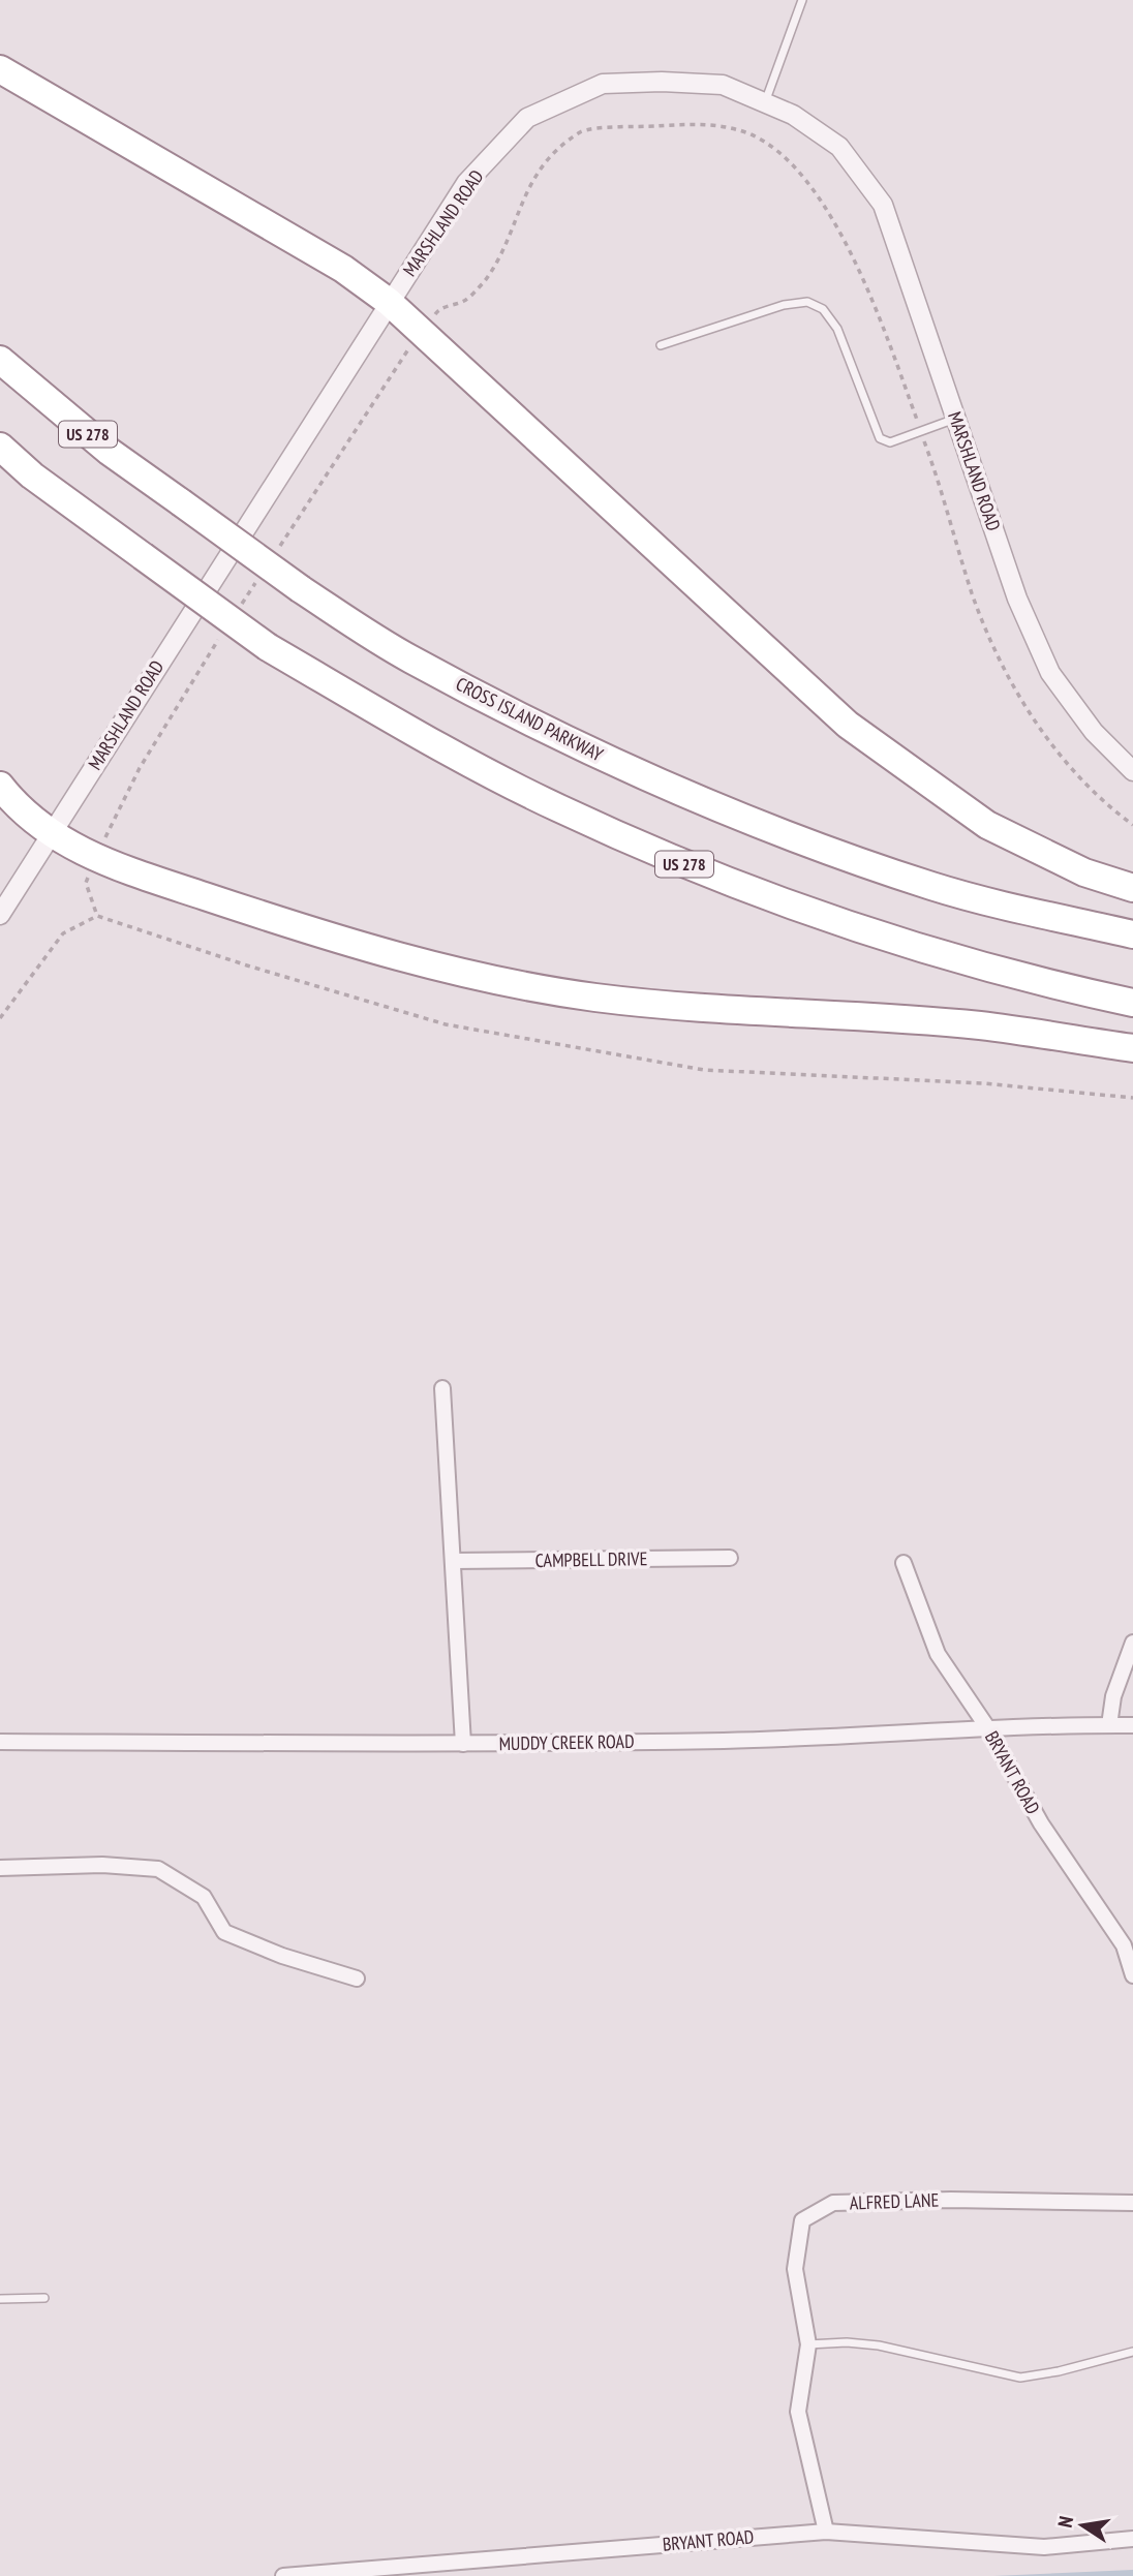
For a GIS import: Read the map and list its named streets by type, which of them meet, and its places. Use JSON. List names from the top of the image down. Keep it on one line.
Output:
{"streets":{"highway":["US 278","CROSS ISLAND PARKWAY"],"street":["MARSHLAND ROAD","CAMPBELL DRIVE","MUDDY CREEK ROAD","BRYANT ROAD","ALFRED LANE"]},"crossings":[["MUDDY CREEK ROAD","BRYANT ROAD"],["BRYANT ROAD","ALFRED LANE"]],"north":"left"}
